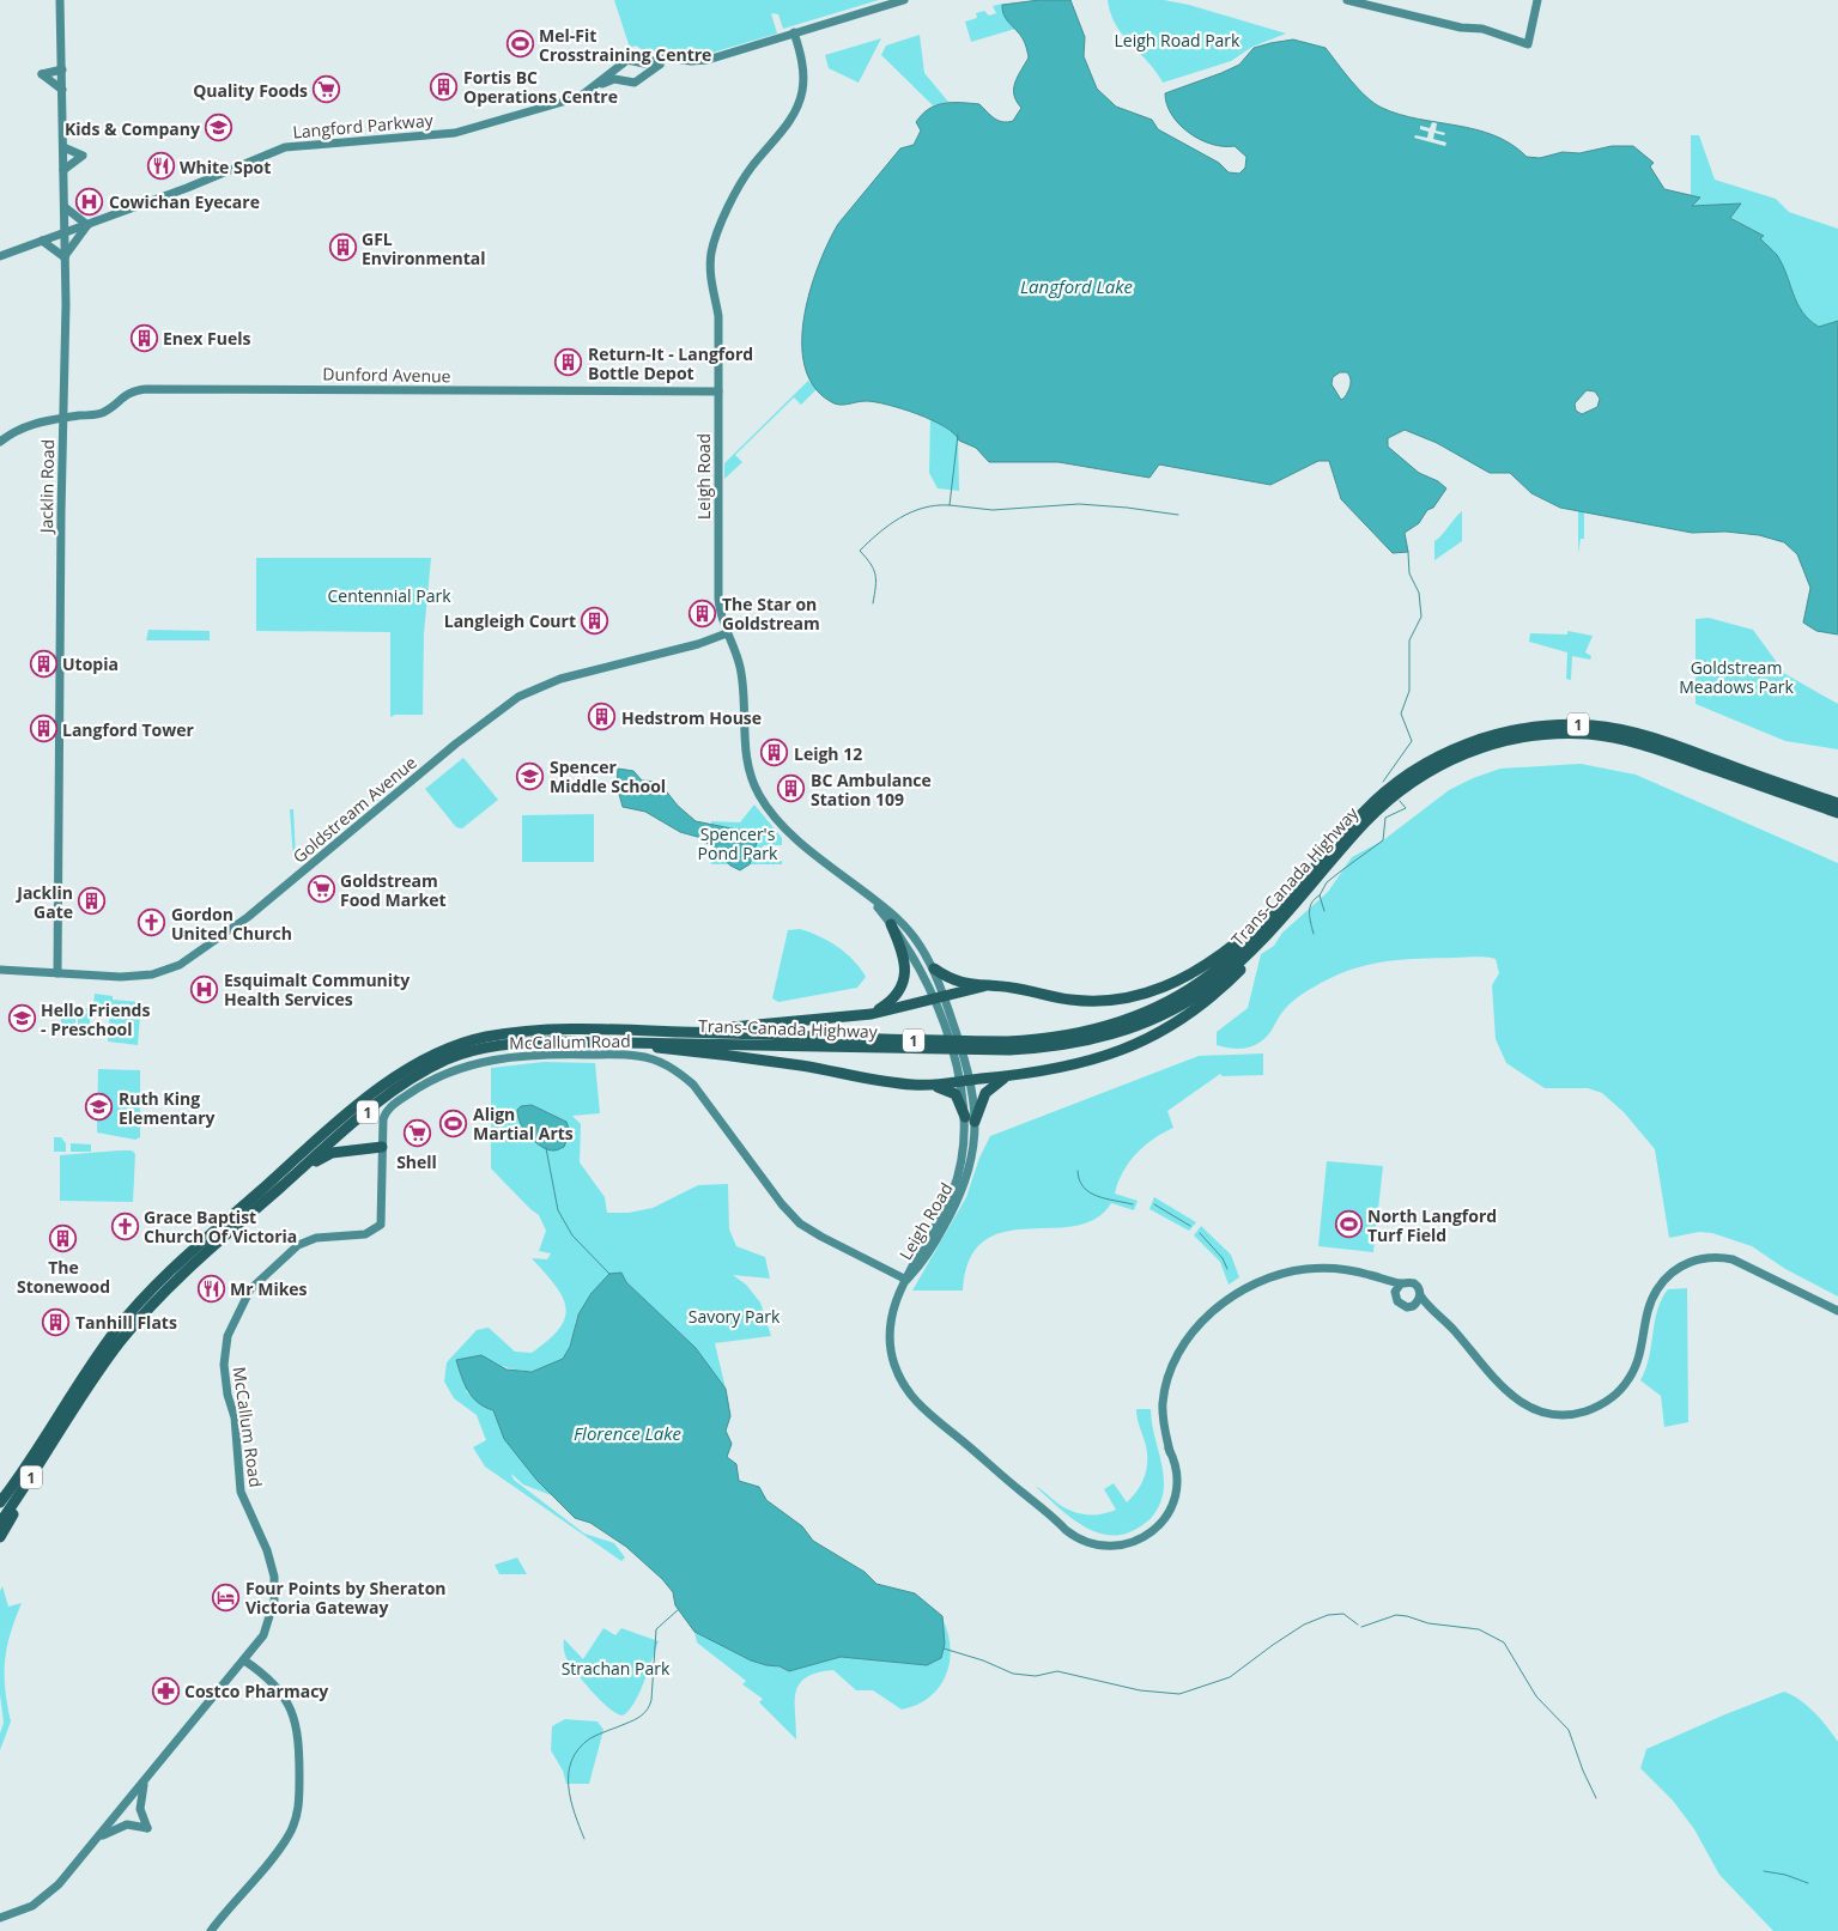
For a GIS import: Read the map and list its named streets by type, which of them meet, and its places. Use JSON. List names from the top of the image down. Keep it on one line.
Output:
{"streets":{"highway":["1","Trans-Canada Highway"],"street":["Langford Parkway","Dunford Avenue","Leigh Road","Jacklin Road","Goldstream Avenue","McCallum Road"]},"crossings":[["Langford Parkway","Jacklin Road"],["Dunford Avenue","Leigh Road"],["Dunford Avenue","Jacklin Road"],["Leigh Road","Goldstream Avenue"],["Leigh Road","McCallum Road"],["Jacklin Road","Goldstream Avenue"]],"water":["Langford Lake","Florence Lake"],"parks":["Leigh Road Park","Centennial Park","Goldstream Meadows Park","Spencer's Pond Park","Savory Park","Strachan Park"],"places":{"sports":["Mel-Fit Crosstraining Centre","Align Martial Arts","North Langford Turf Field"],"building":["Fortis BC Operations Centre","GFL Environmental","Enex Fuels","Return-It - Langford Bottle Depot","The Star on Goldstream","Langleigh Court","Utopia","Hedstrom House","Langford Tower","Leigh 12","BC Ambulance Station 109","Jacklin Gate","The Stonewood","Tanhill Flats"],"supermarket":["Quality Foods","Goldstream Food Market","Shell"],"school or university":["Kids & Company","Spencer Middle School","Hello Friends - Preschool","Ruth King Elementary"],"restaurant":["White Spot","Mr Mikes"],"hospital":["Cowichan Eyecare","Esquimalt Community Health Services"],"church":["Gordon United Church","Grace Baptist Church Of Victoria"],"hotel":["Four Points by Sheraton Victoria Gateway"],"pharmacy":["Costco Pharmacy"]}}
